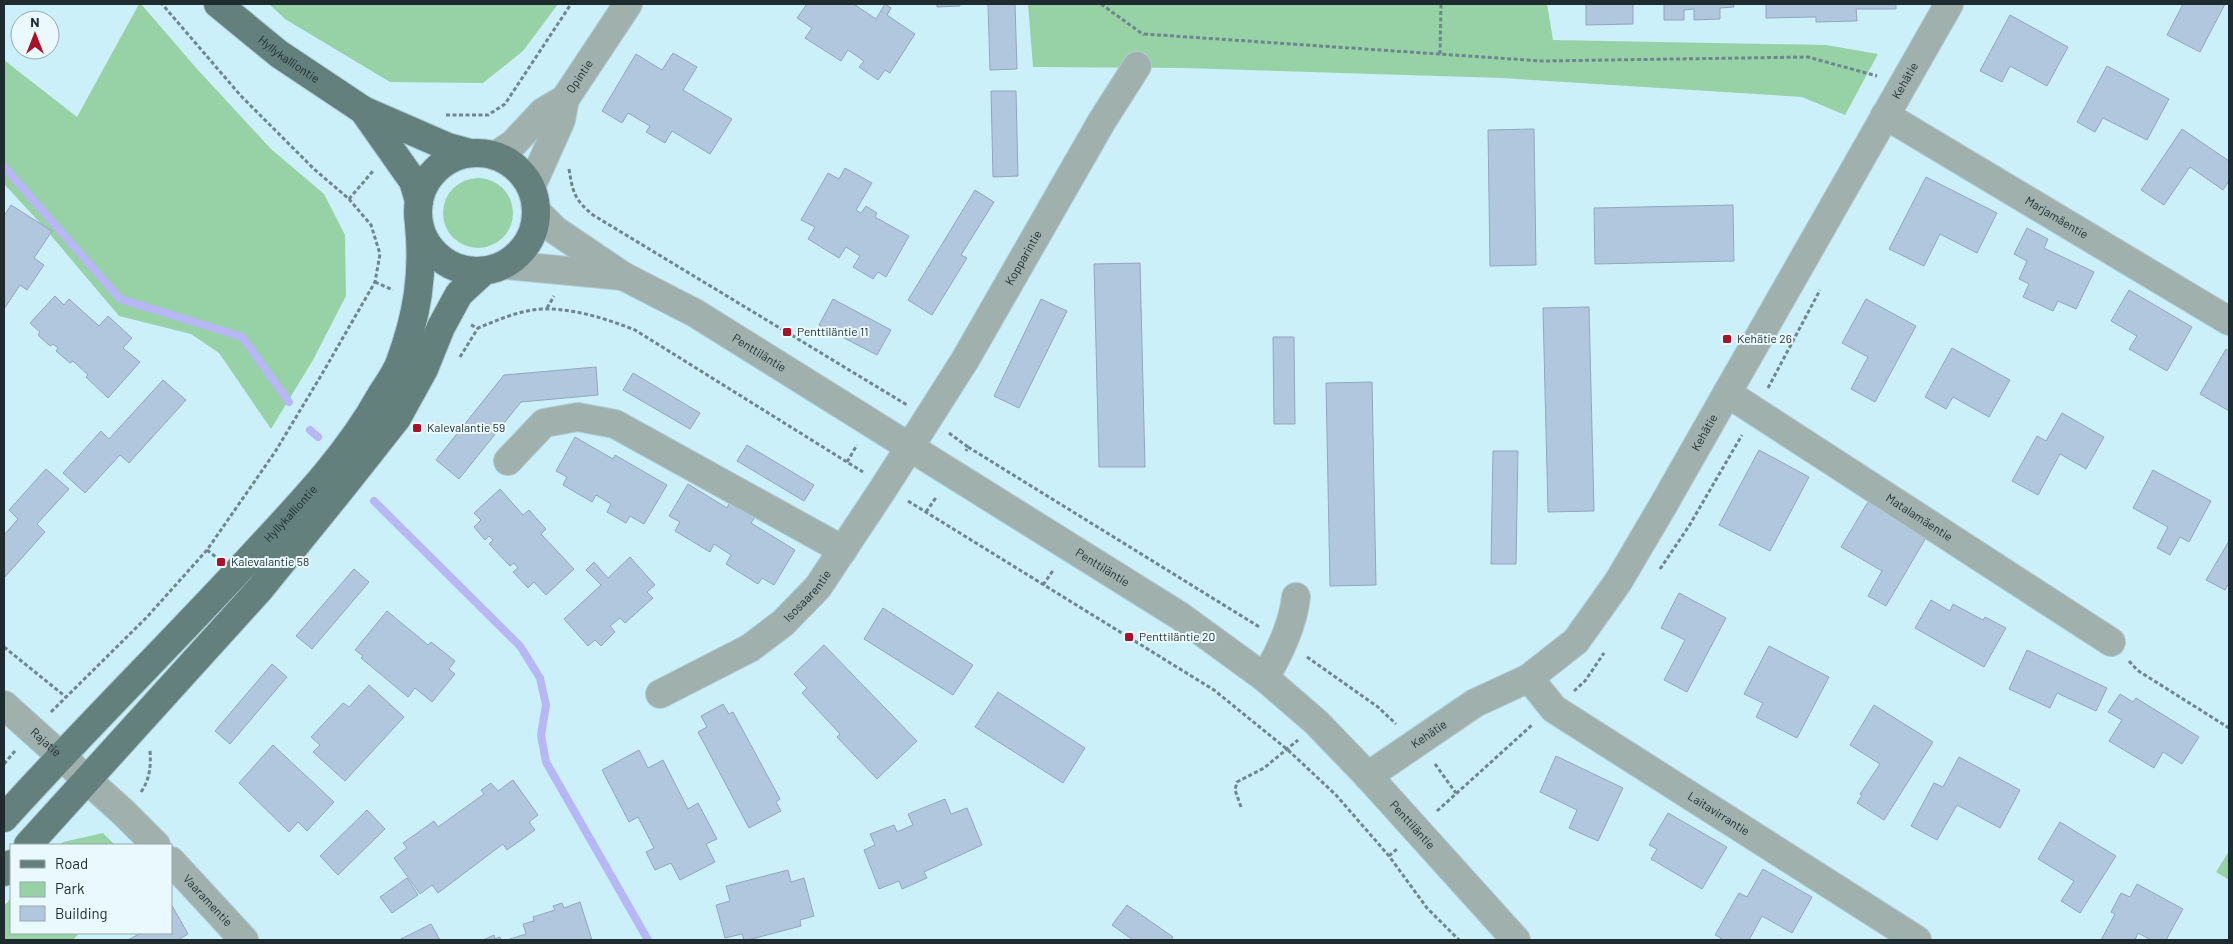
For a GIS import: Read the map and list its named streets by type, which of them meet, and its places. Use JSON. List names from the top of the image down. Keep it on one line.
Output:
{"streets":{"main road":["Hyllykalliontie"],"street":["Opintie","Kehätie","Marjamäentie","Kopparintie","Penttiläntie","Matalamäentie","Isosaarentie","Rajatie","Laitavirrantie","Vaaramentie"]},"crossings":[["Hyllykalliontie","Opintie"],["Hyllykalliontie","Penttiläntie"],["Hyllykalliontie","Rajatie"],["Opintie","Penttiläntie"],["Kehätie","Marjamäentie"],["Kehätie","Penttiläntie"],["Kehätie","Matalamäentie"],["Kehätie","Laitavirrantie"],["Kopparintie","Penttiläntie"],["Kopparintie","Isosaarentie"],["Penttiläntie","Isosaarentie"]],"places":{"transit":["Penttiläntie 11","Kehätie 26","Kalevalantie 59","Kalevalantie 58","Penttiläntie 20"]},"legend":["Road","Park","Building"],"north":"top"}
